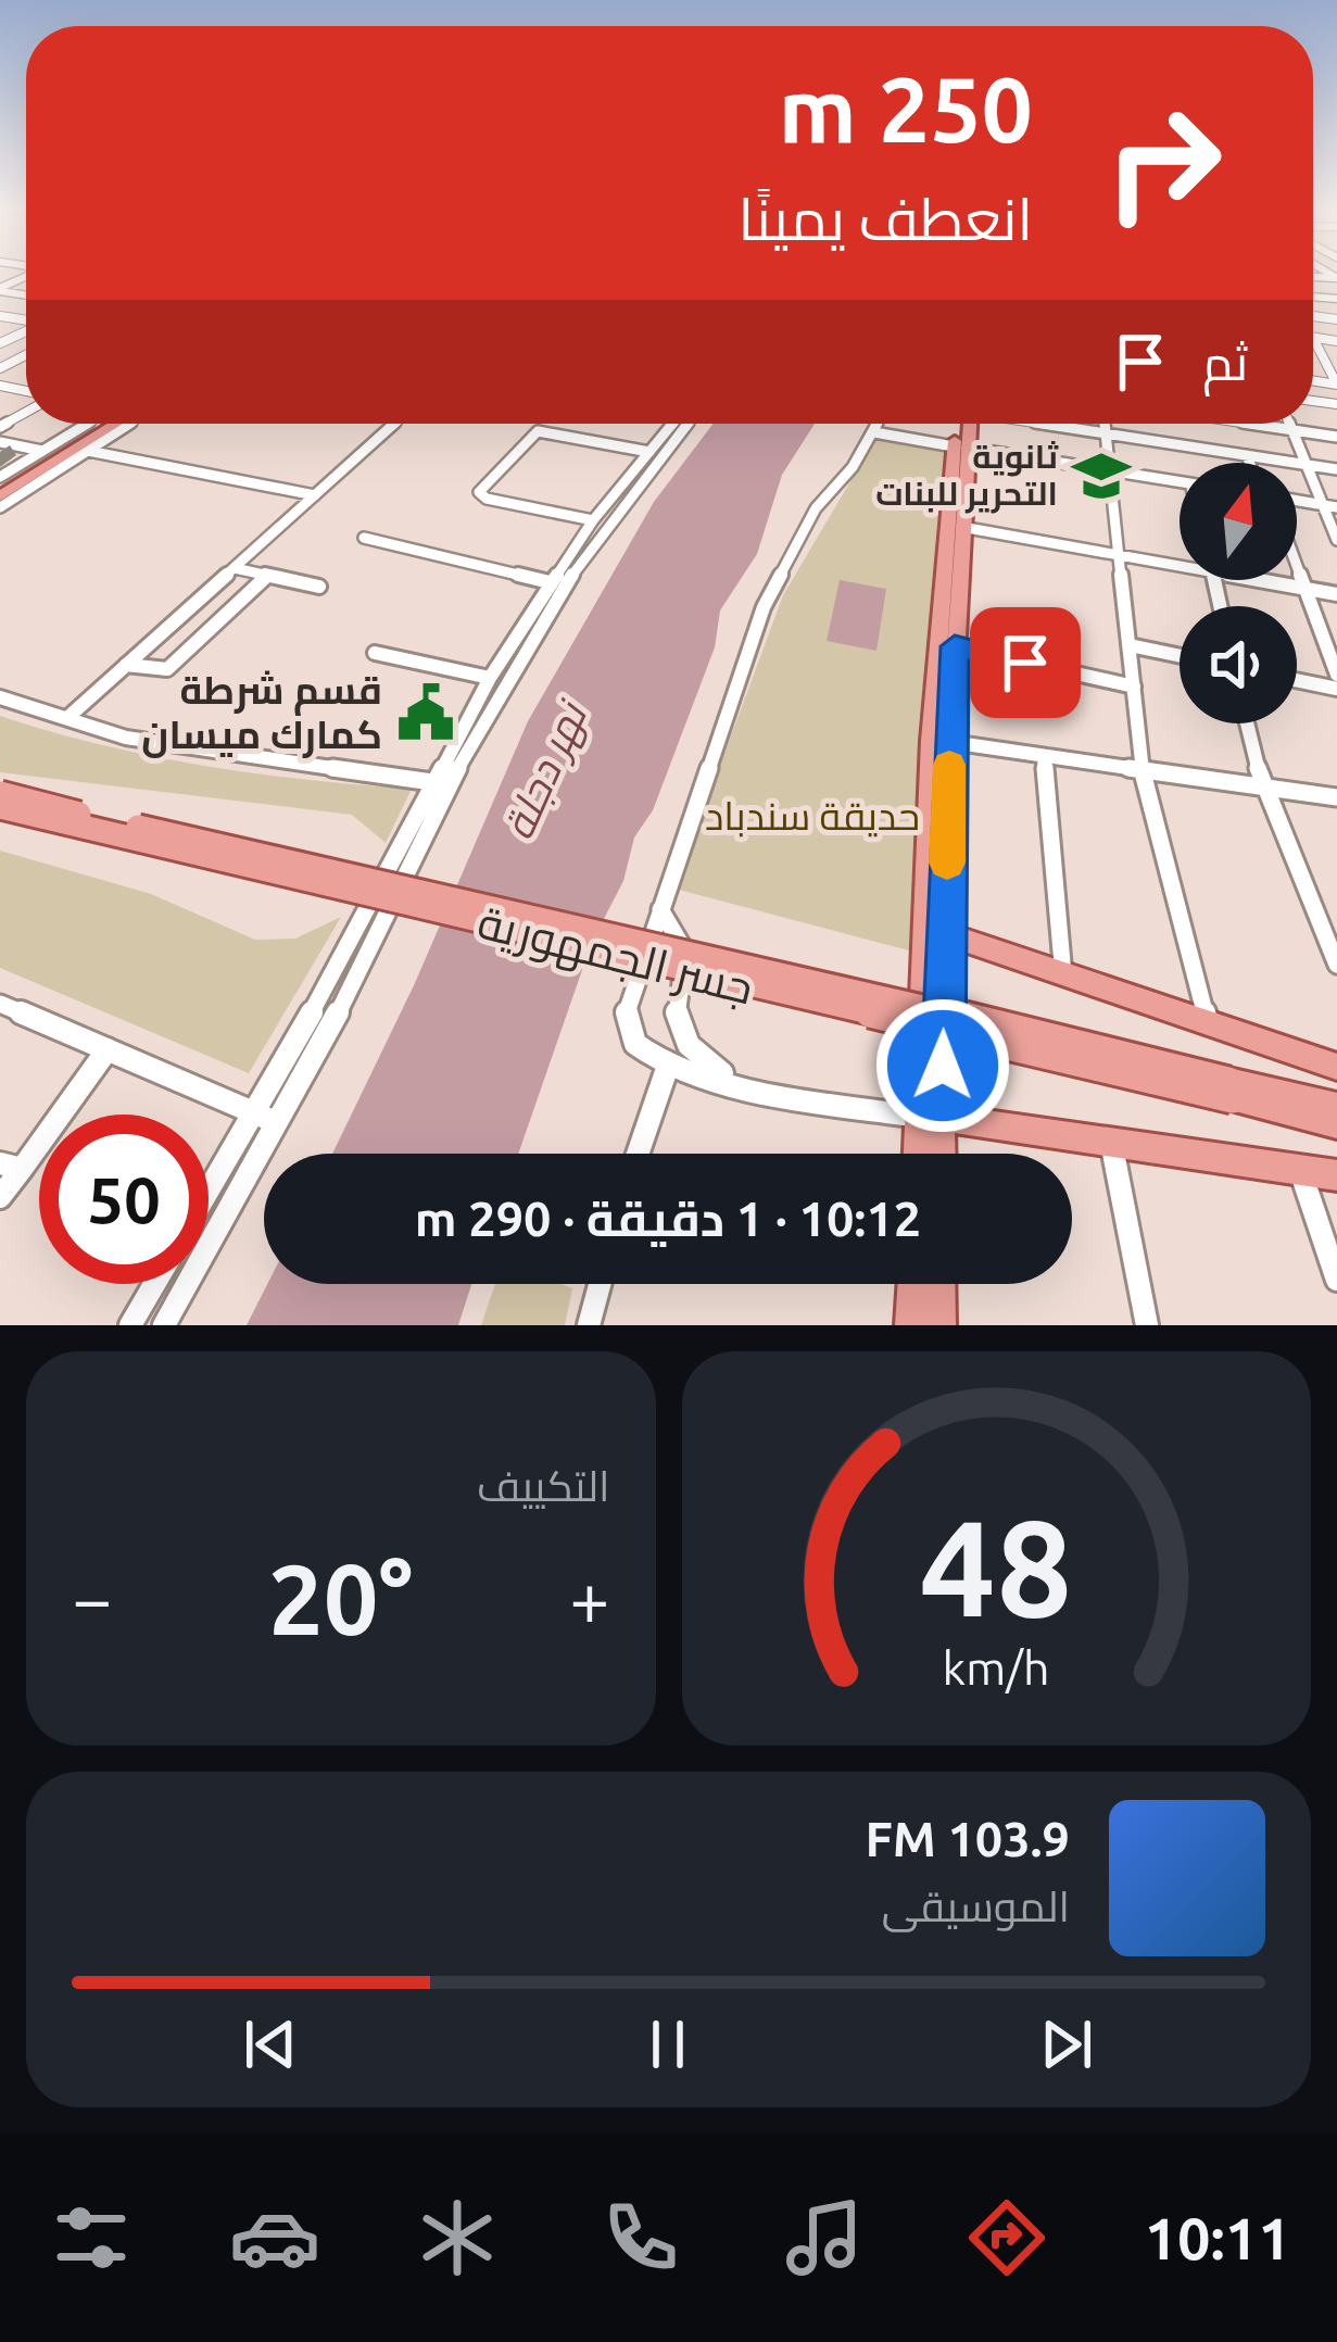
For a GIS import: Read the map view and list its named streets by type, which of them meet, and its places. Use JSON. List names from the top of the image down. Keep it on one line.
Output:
{"streets":{"main road":["جسر الجمهورية"]},"water":["نهر دجلة"],"parks":["حديقة سندباد"],"places":{"school or university":["ثانوية التحرير للبنات"],"public building":["قسم شرطة كمارك ميسان"]},"north":"top","page":{"turn":["250 m","انعطف يمينًا"],"then":"ثم","limit":"50","trip":"10:12 · 1 دقيقة · 290 m","tile":"التكييف","heat":["−","20°","+"],"song":["103.9 FM","الموسيقى"],"tabs":"10:11","gauge":["48","km/h"]}}
